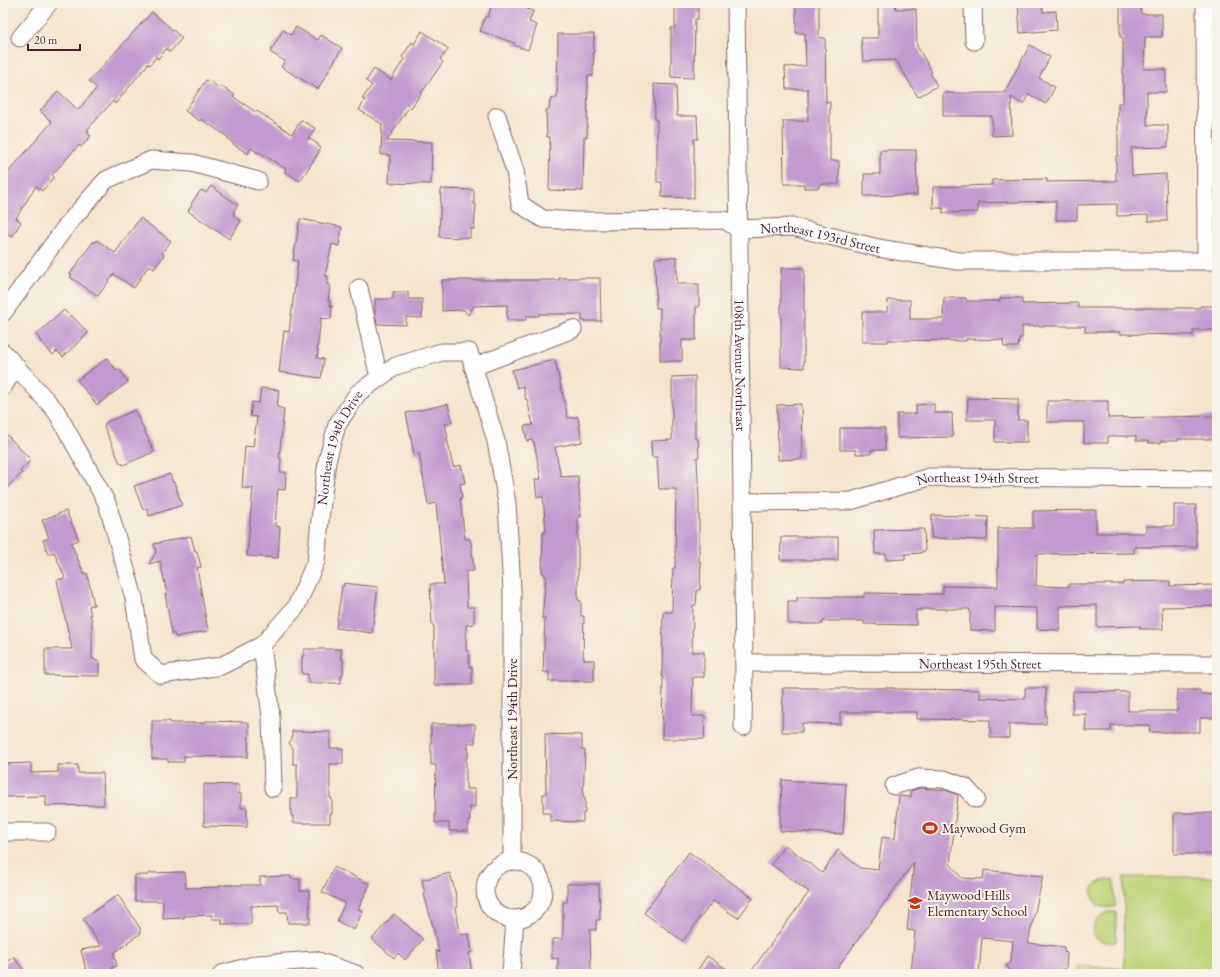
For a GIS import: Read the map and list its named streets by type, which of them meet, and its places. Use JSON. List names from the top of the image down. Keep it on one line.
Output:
{"streets":{"street":["Northeast 193rd Street","108th Avenue Northeast","Northeast 194th Drive","Northeast 194th Street","Northeast 195th Street"]},"crossings":[["Northeast 193rd Street","108th Avenue Northeast"],["108th Avenue Northeast","Northeast 194th Street"],["108th Avenue Northeast","Northeast 195th Street"]],"places":{"sports":["Maywood Gym"],"school or university":["Maywood Hills Elementary School"]},"scale_bar":"20 m"}
